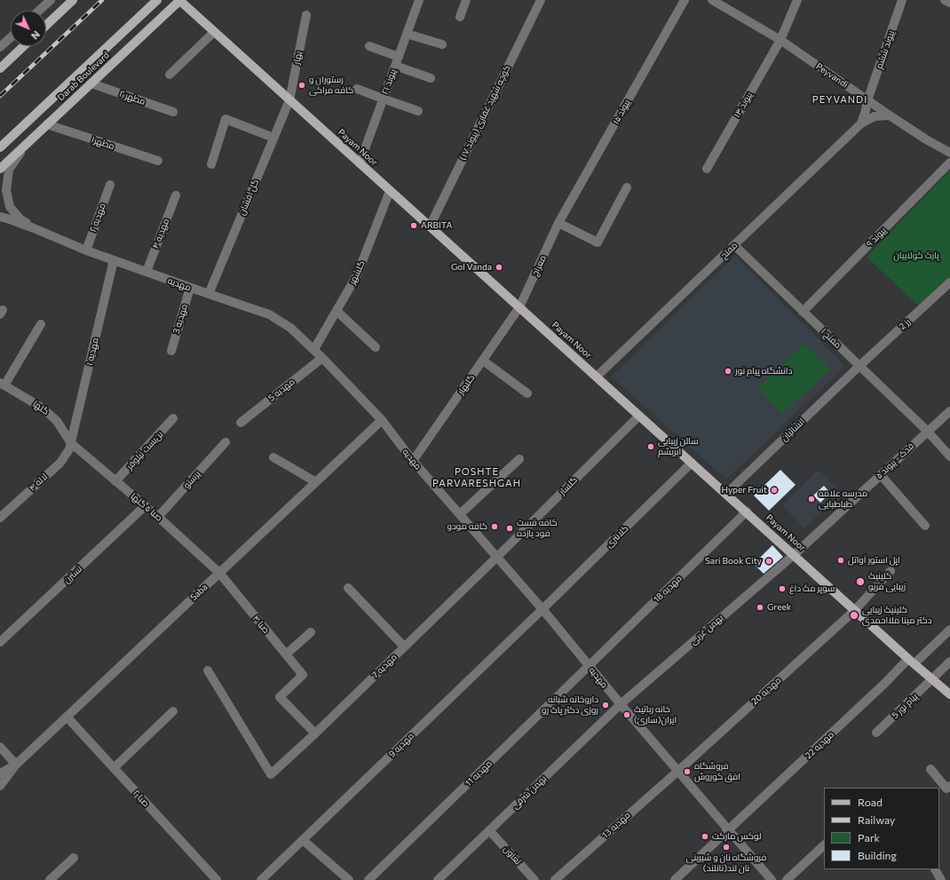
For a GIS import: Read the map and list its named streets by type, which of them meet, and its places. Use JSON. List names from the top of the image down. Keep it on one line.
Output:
{"streets":{"main road":["Darab Boulevard","Payam Noor"],"street":["پیوند ششم","بهار","Peyvandi","پیوند ۲۱","مطهر ۲","پیوند ۱۳","پیوند ۱۵","کوچه شهید غفاری (پیوند ۱۷)","مطهر۱","گل افشان","مهدیه ۲","مهدیه ۴","پیوند ۹","مفتح","معراج","گلشهر","مهدیه","مهدیه 3","رز 2","مفتح ۱","مهدیه ۱","گلبهار","مهدیه 5","گلها","انشائیان","بن‌بست نیلوفر","فدک - پیوند ۵","پرستو","لاله ۴","گلسار","صبا ۵ گلها","کلانتری","نسترن","مهدیه 18","Saba","صبا ۴","بهمن غربی","مهدیه 7","مهدیه 20","پیام نور 5","مهدیه 9","مهدیه 22","مهدیه 11","بهمن شرقی","صبا ۲","مهدیه 13","تعاون"]},"crossings":[["پیوند ششم","Peyvandi"],["پیوند ششم","مفتح"],["بهار","Payam Noor"],["بهار","گل افشان"],["Peyvandi","پیوند ۱۳"],["Darab Boulevard","مطهر ۲"],["Darab Boulevard","مطهر۱"],["Darab Boulevard","Payam Noor"],["پیوند ۲۱","Payam Noor"],["پیوند ۱۵","معراج"],["کوچه شهید غفاری (پیوند ۱۷)","Payam Noor"],["Payam Noor","گل افشان"],["Payam Noor","مفتح"],["Payam Noor","معراج"],["Payam Noor","گلشهر"],["Payam Noor","گلبهار"],["Payam Noor","انشائیان"],["Payam Noor","فدک - پیوند ۵"],["Payam Noor","گلسار"],["Payam Noor","کلانتری"],["Payam Noor","مهدیه 18"],["Payam Noor","بهمن غربی"],["Payam Noor","مهدیه 20"],["Payam Noor","پیام نور 5"],["Payam Noor","مهدیه 22"],["گل افشان","مهدیه"],["مهدیه ۲","مهدیه"],["مهدیه ۴","مهدیه"],["پیوند ۹","مفتح ۱"],["مفتح","مفتح ۱"],["معراج","گلبهار"],["گلشهر","مهدیه"],["مهدیه","مهدیه 3"],["مهدیه","مهدیه ۱"],["مهدیه","گلبهار"],["مهدیه","مهدیه 5"],["مهدیه","گلسار"],["مهدیه","کلانتری"],["مهدیه","مهدیه 18"],["مهدیه","Saba"],["مهدیه","بهمن غربی"],["مهدیه","مهدیه 7"],["مهدیه","مهدیه 20"],["مهدیه","مهدیه 9"],["مهدیه","مهدیه 22"],["مهدیه","مهدیه 11"],["مهدیه","بهمن شرقی"],["مهدیه","مهدیه 13"],["رز 2","مفتح ۱"],["رز 2","انشائیان"],["مفتح ۱","انشائیان"],["مفتح ۱","فدک - پیوند ۵"],["مهدیه ۱","گلها"],["مهدیه ۱","لاله ۴"],["مهدیه ۱","صبا ۵ گلها"],["گلها","لاله ۴"],["گلها","صبا ۵ گلها"],["بن‌بست نیلوفر","صبا ۵ گلها"],["فدک - پیوند ۵","بهمن غربی"],["پرستو","صبا ۵ گلها"],["لاله ۴","صبا ۵ گلها"],["گلسار","مهدیه 7"],["صبا ۵ گلها","نسترن"],["صبا ۵ گلها","Saba"],["صبا ۵ گلها","صبا ۴"],["کلانتری","مهدیه 9"],["مهدیه 18","مهدیه 11"],["Saba","صبا ۴"],["Saba","صبا ۲"],["صبا ۴","مهدیه 7"],["بهمن غربی","بهمن شرقی"],["مهدیه 20","مهدیه 13"],["بهمن شرقی","تعاون"]],"districts":["PEYVANDI","POSHTE PARVARESHGAH"],"parks":["پارک کولاییان"],"places":["رستوران و کافه مراکی","ARBITA","Gol Vanda","دانشگاه پیام نور","سالن زیبایی ابریشم","Hyper Fruit","مدرسه علامه طباطبایی","کافه مودو","کافه فست فود یازده","اپل استور آواتل","Sari Book City","کلینیک زیبایی فریو","سوپر مک داغ","Greek","کلینیک زیبایی دکتر مینا ملااحمدی","داروخانه شبانه روزی دکتر پاک رو","خانه رباتیک ایران(ساری)","فروشگاه افق کوروش","لوکس مارکت","فروشگاه نان و شیرینی نان لند(نانلند)"],"legend":["Road","Railway","Park","Building"],"north":"bottom right"}
